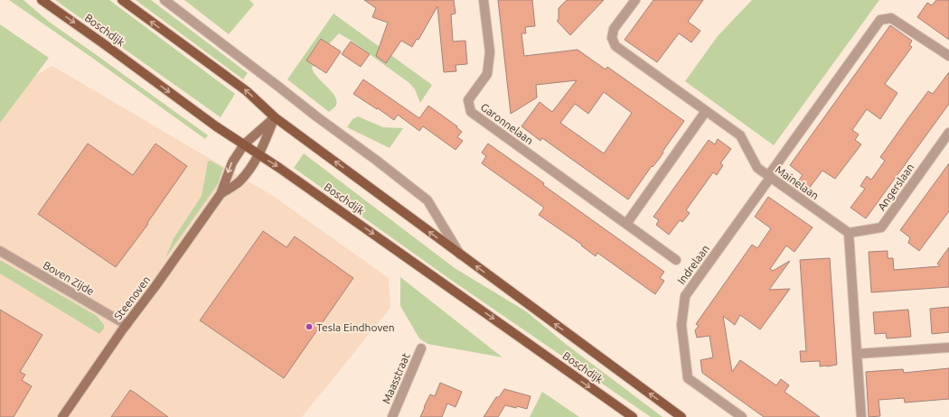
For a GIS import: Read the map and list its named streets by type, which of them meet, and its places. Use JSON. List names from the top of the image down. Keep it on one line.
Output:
{"streets":{"main road":["Boschdijk"],"street":["Garonnelaan","Mainelaan","Angerslaan","Indrelaan","Boven Zijde","Steenoven","Maasstraat"]},"crossings":[["Boschdijk","Steenoven"],["Mainelaan","Angerslaan"],["Mainelaan","Indrelaan"],["Boven Zijde","Steenoven"]],"places":["Tesla Eindhoven"]}
